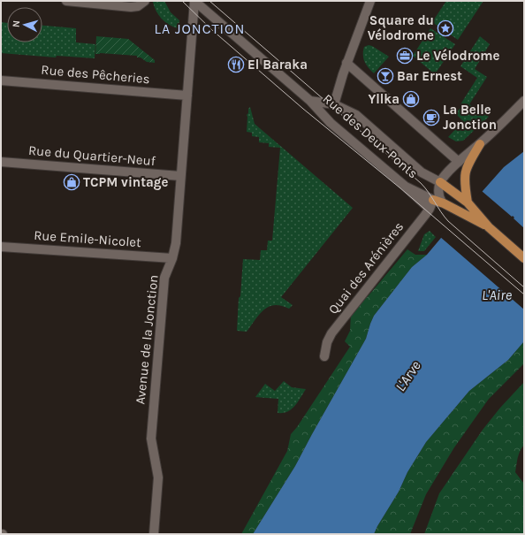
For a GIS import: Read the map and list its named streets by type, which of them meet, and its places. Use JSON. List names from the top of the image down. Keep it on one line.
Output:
{"streets":{"main road":["Rue des Deux-Ponts"],"street":["Rue des Pêcheries","Rue du Quartier-Neuf","Rue Emile-Nicolet","Quai des Arénières","Avenue de la Jonction"]},"crossings":[["Rue des Pêcheries","Avenue de la Jonction"],["Rue des Deux-Ponts","Quai des Arénières"],["Rue des Deux-Ponts","Avenue de la Jonction"],["Rue du Quartier-Neuf","Avenue de la Jonction"],["Rue Emile-Nicolet","Avenue de la Jonction"]],"districts":["LA JONCTION"],"water":["L'Aire","L'Arve"],"places":{"place":["Square du Vélodrome"],"office":["Le Vélodrome"],"restaurant":["El Baraka"],"bar":["Bar Ernest"],"shop":["Yllka","TCPM vintage"],"cafe":["La Belle Jonction"]},"north":"left"}
